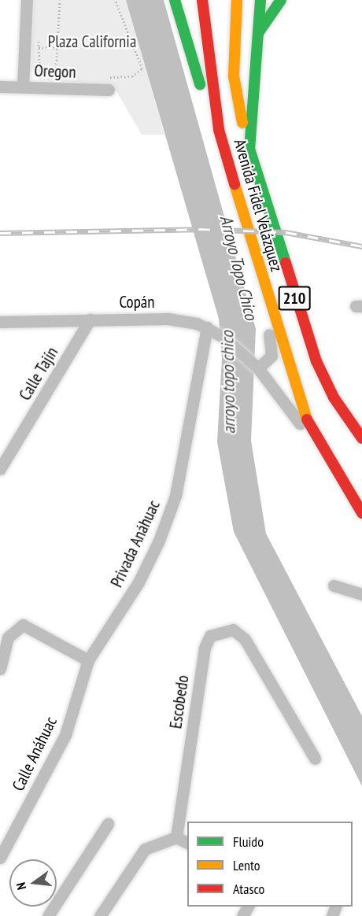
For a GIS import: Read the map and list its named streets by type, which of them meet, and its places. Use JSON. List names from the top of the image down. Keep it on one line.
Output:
{"streets":{"highway":["Avenida Fidel Velázquez","210"],"street":["Oregon","Copán","Calle Tajín","Privada Anáhuac","Escobedo","Calle Anáhuac"]},"crossings":[["Avenida Fidel Velázquez","Copán"],["Copán","Calle Tajín"],["Copán","Privada Anáhuac"],["Privada Anáhuac","Calle Anáhuac"]],"water":["Arroyo Topo Chico","arroyo topo chico"],"parks":["Plaza California"],"legend":["Fluido","Lento","Atasco"],"north":"left"}
